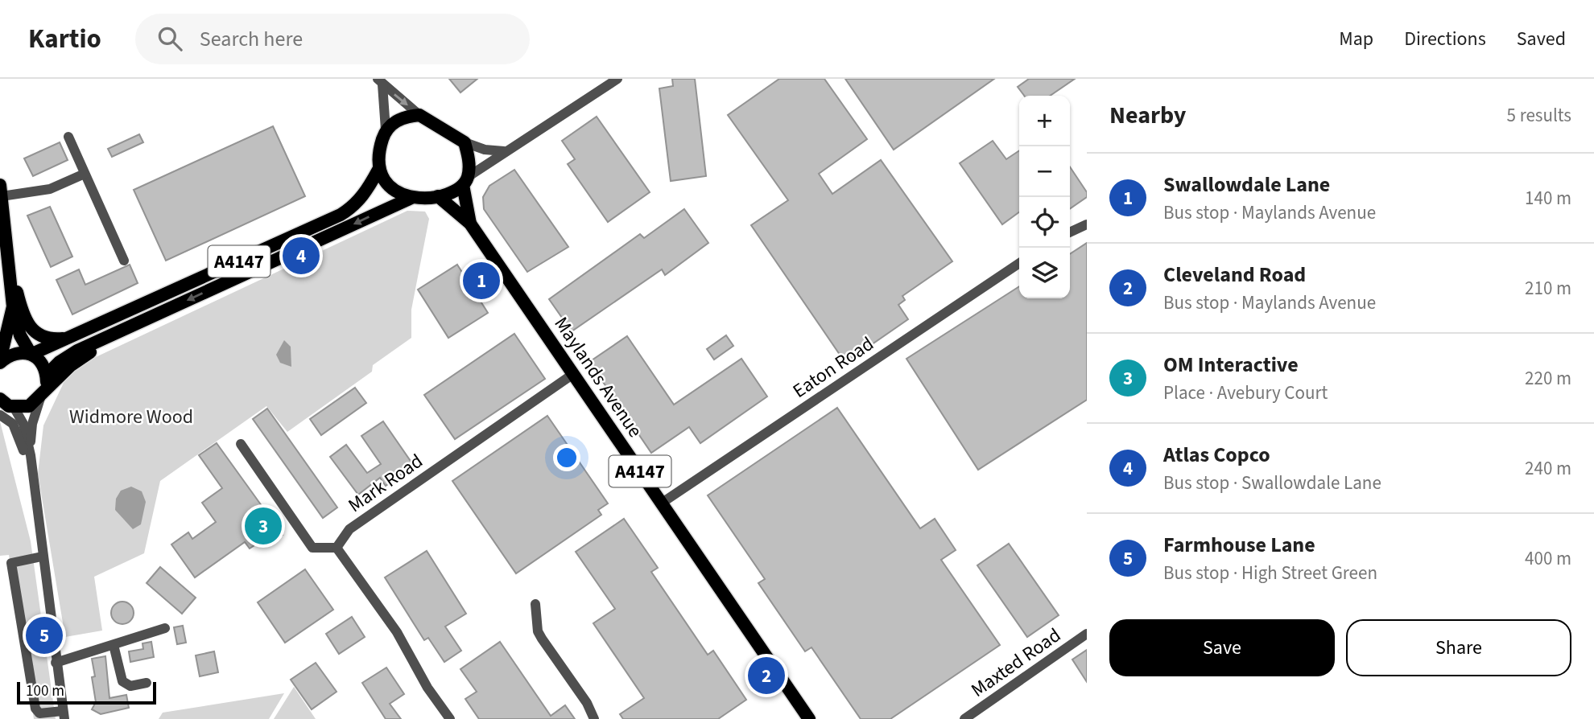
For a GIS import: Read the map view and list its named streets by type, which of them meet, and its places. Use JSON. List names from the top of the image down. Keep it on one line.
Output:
{"streets":{"main road":["A4147","Maylands Avenue"],"street":["Eaton Road","Mark Road","Maxted Road"]},"crossings":[["A4147","Maylands Avenue"],["Eaton Road","Maylands Avenue"],["Maylands Avenue","Mark Road"]],"parks":["Widmore Wood"],"scale_bar":"100 m","page":{"header":"Kartio","search":"Search here","nav":["Map","Directions","Saved"],"heading":["Nearby","5 results"],"map_buttons":["+","−"],"list":[{"mark":"1","name":"Swallowdale Lane","note":"Bus stop · Maylands Avenue","value":"140 m"},{"mark":"2","name":"Cleveland Road","note":"Bus stop · Maylands Avenue","value":"210 m"},{"mark":"3","name":"OM Interactive","note":"Place · Avebury Court","value":"220 m"},{"mark":"4","name":"Atlas Copco","note":"Bus stop · Swallowdale Lane","value":"240 m"},{"mark":"5","name":"Farmhouse Lane","note":"Bus stop · High Street Green","value":"400 m"}],"pins":["4","1","3","5","2"],"buttons":["Save","Share"],"scale":"100 m"}}
